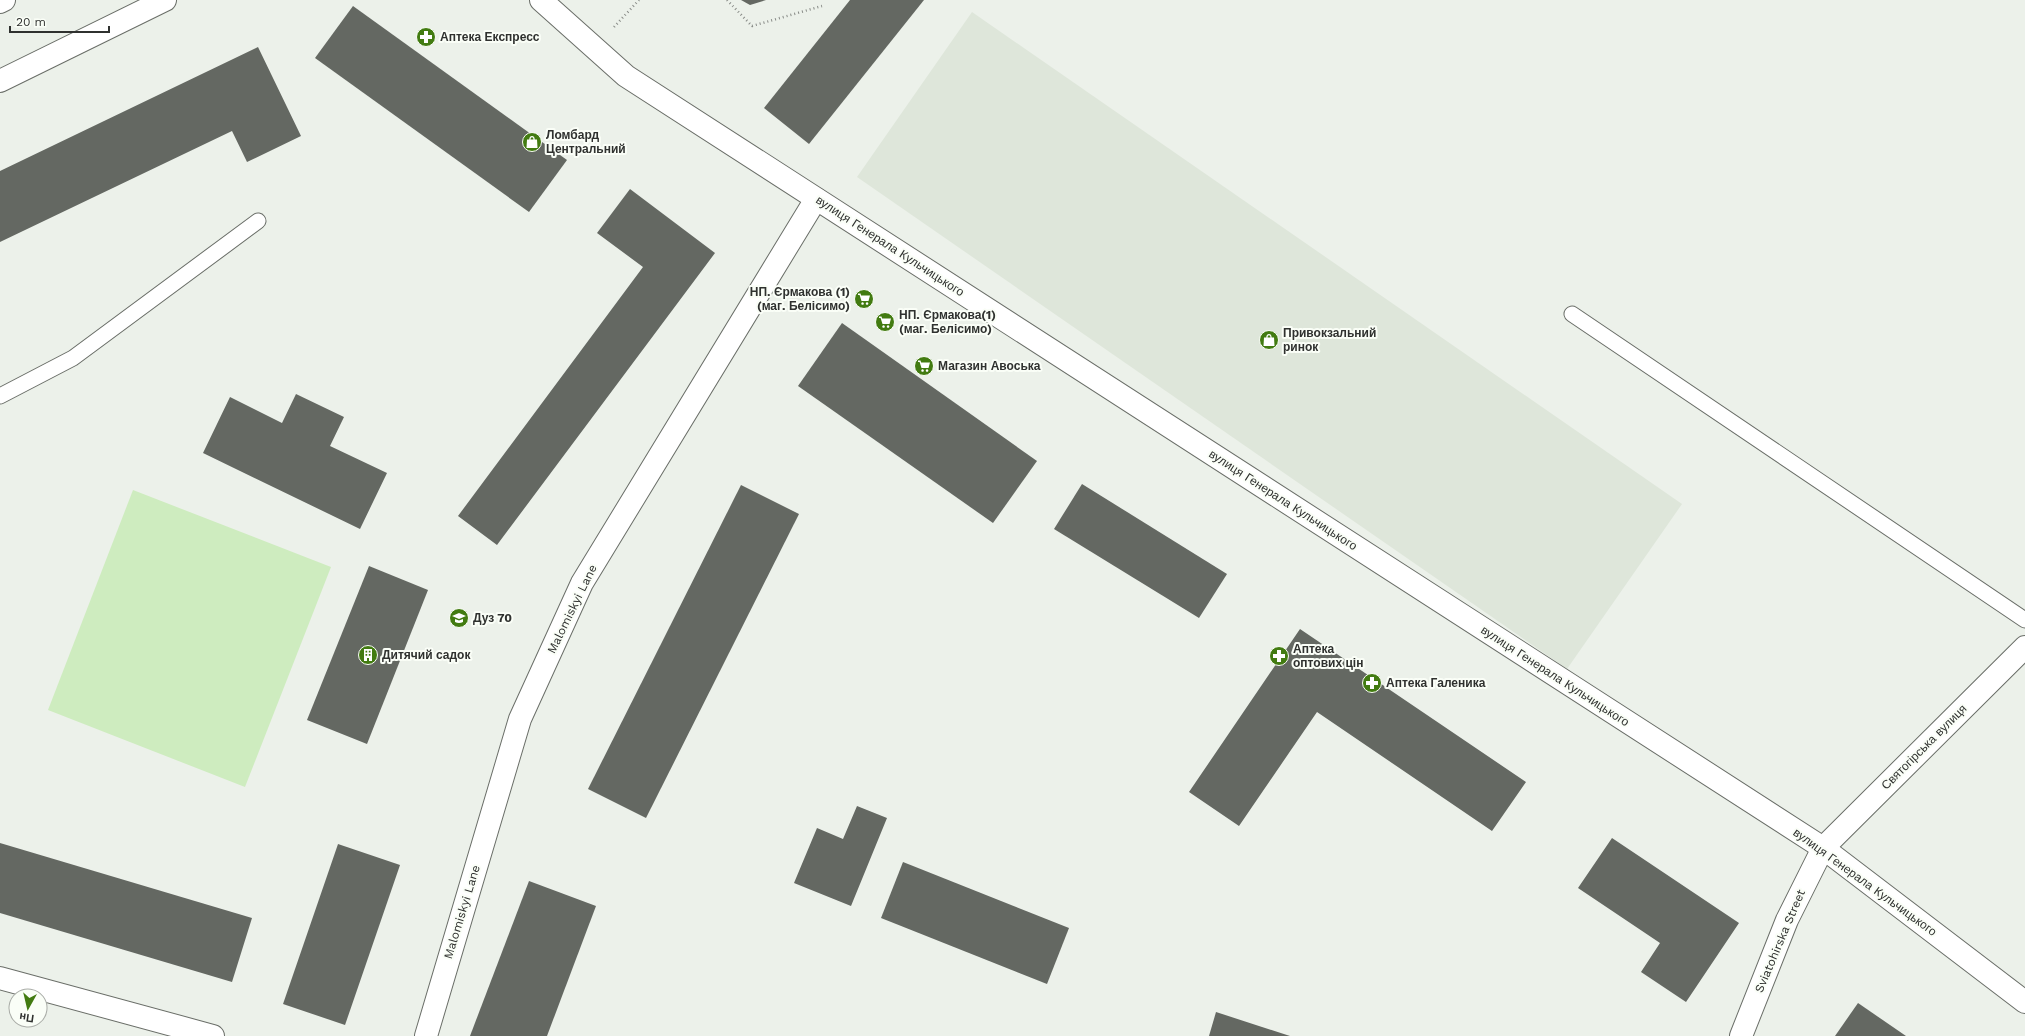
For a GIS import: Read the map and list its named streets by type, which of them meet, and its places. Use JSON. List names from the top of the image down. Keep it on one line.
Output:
{"streets":{"street":["вулиця Генерала Кульчицького","Malomiskyi Lane","Святогірська вулиця","Sviatohirska Street"]},"crossings":[["вулиця Генерала Кульчицького","Malomiskyi Lane"],["вулиця Генерала Кульчицького","Святогірська вулиця"],["вулиця Генерала Кульчицького","Sviatohirska Street"],["Святогірська вулиця","Sviatohirska Street"]],"places":{"pharmacy":["Аптека Експресс","Аптека оптових цін","Аптека Галеника"],"shop":["Ломбард Центральний","Привокзальний ринок"],"supermarket":["НП. Єрмакова (1) (маг. Белісимо)","НП. Єрмакова(1) (маг. Белісимо)","Магазин Авоська"],"school or university":["Дуз 70"],"building":["Дитячий садок"]},"scale_bar":"20 m","north":"bottom"}
